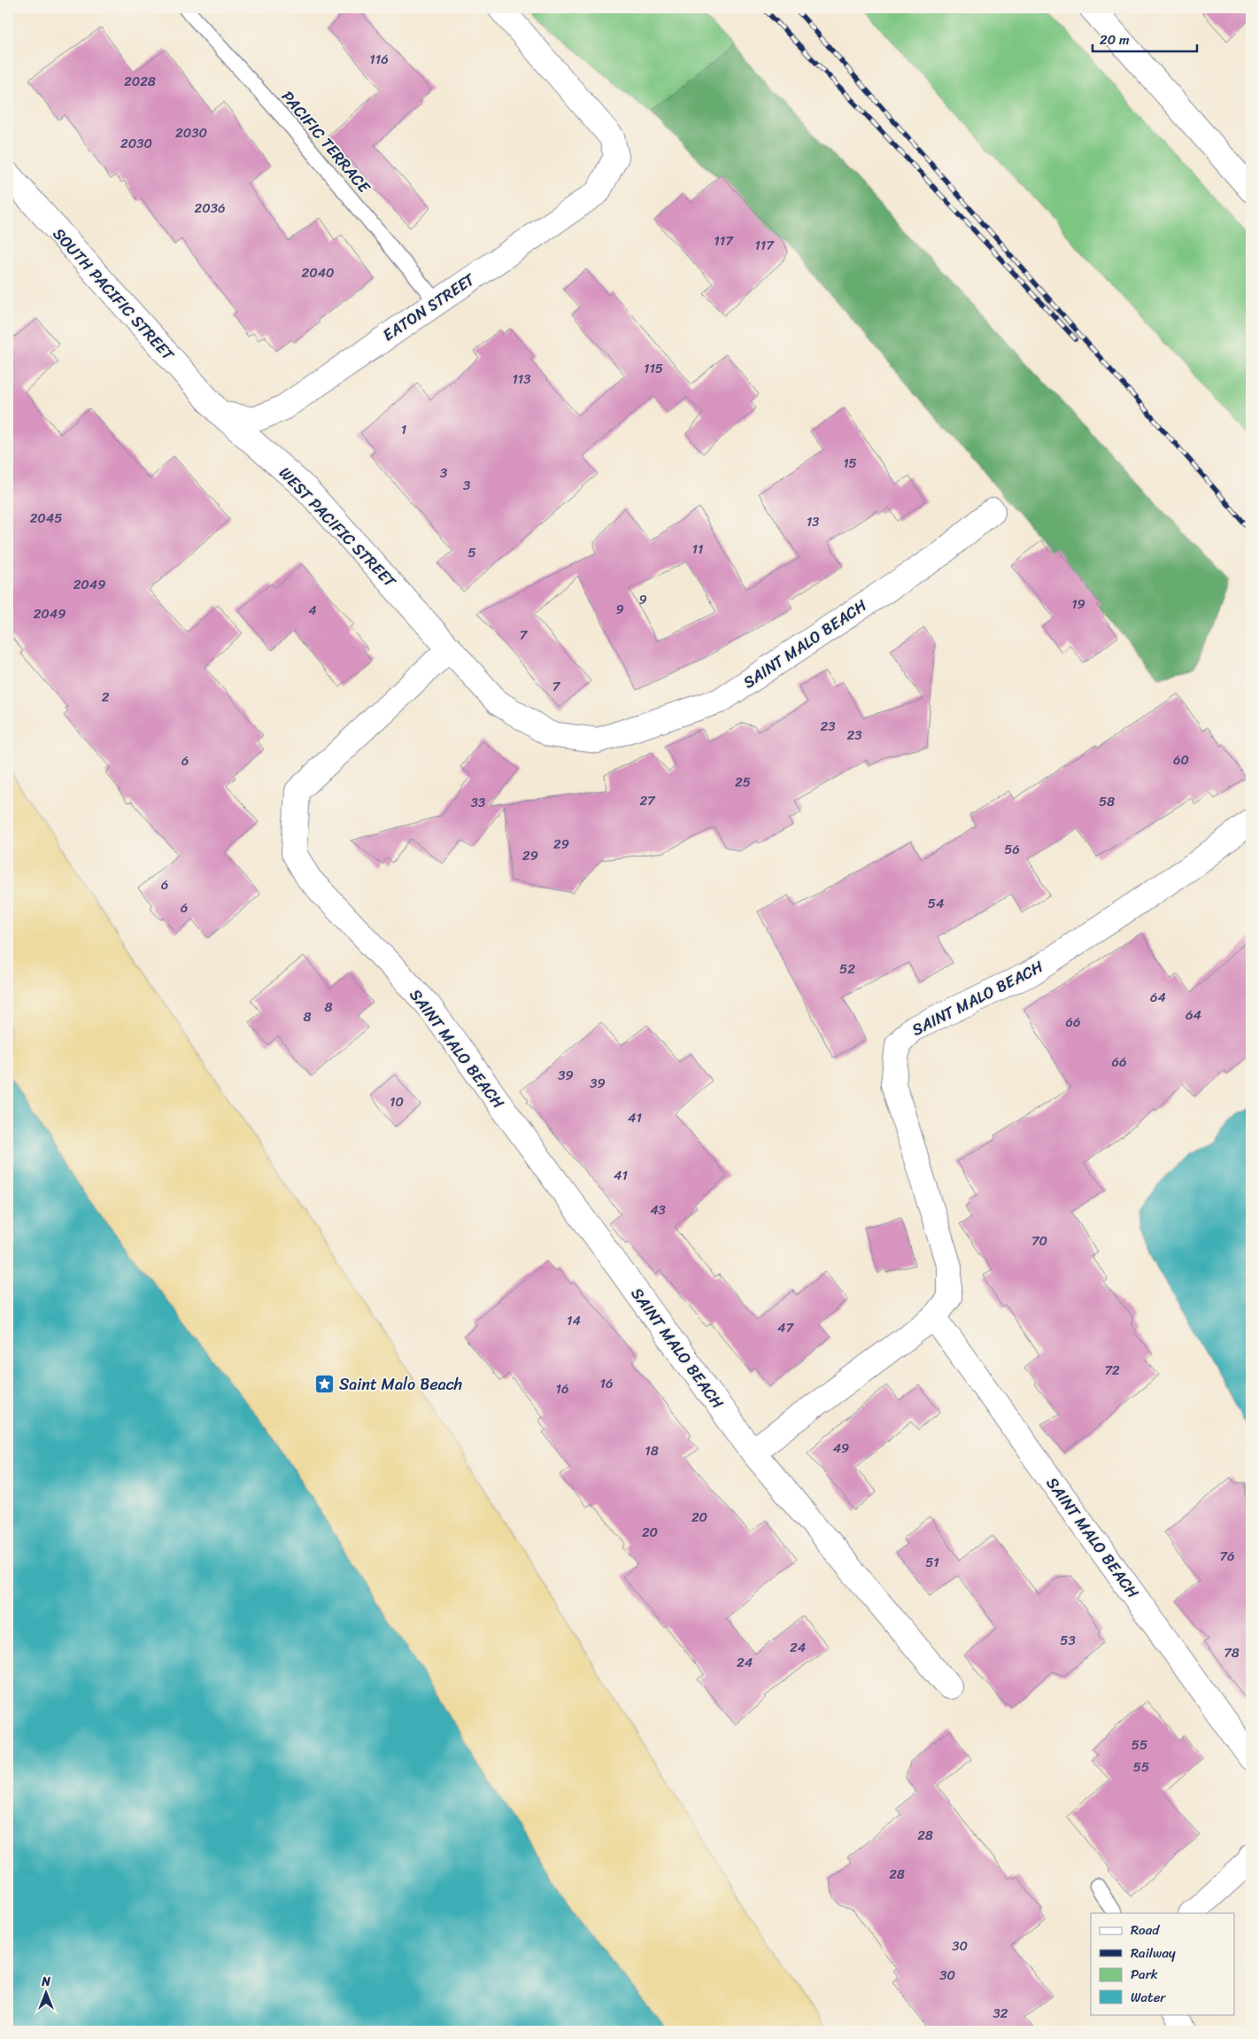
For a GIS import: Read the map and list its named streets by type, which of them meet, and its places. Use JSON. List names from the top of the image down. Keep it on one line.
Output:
{"streets":{"street":["SOUTH PACIFIC STREET","EATON STREET","WEST PACIFIC STREET","SAINT MALO BEACH"],"lane":["PACIFIC TERRACE"]},"crossings":[["PACIFIC TERRACE","EATON STREET"],["SOUTH PACIFIC STREET","EATON STREET"],["SOUTH PACIFIC STREET","WEST PACIFIC STREET"],["EATON STREET","WEST PACIFIC STREET"],["WEST PACIFIC STREET","SAINT MALO BEACH"]],"places":{"place":["Saint Malo Beach"]},"house_numbers":["116","2028","2030","2030","2036","117","117","2040","115","113","1","15","3","3","2045","13","11","5","2049","9","19","9","4","2049","7","7","2","23","23","60","6","25","27","58","33","29","56","29","6","54","6","52","64","8","64","8","66","66","39","39","10","41","41","43","70","14","47","72","16","16","49","18","20","20","76","51","53","24","78","24","55","55","28","28","30","30","32"],"legend":["Road","Railway","Park","Water"],"scale_bar":"20 m","north":"top"}
